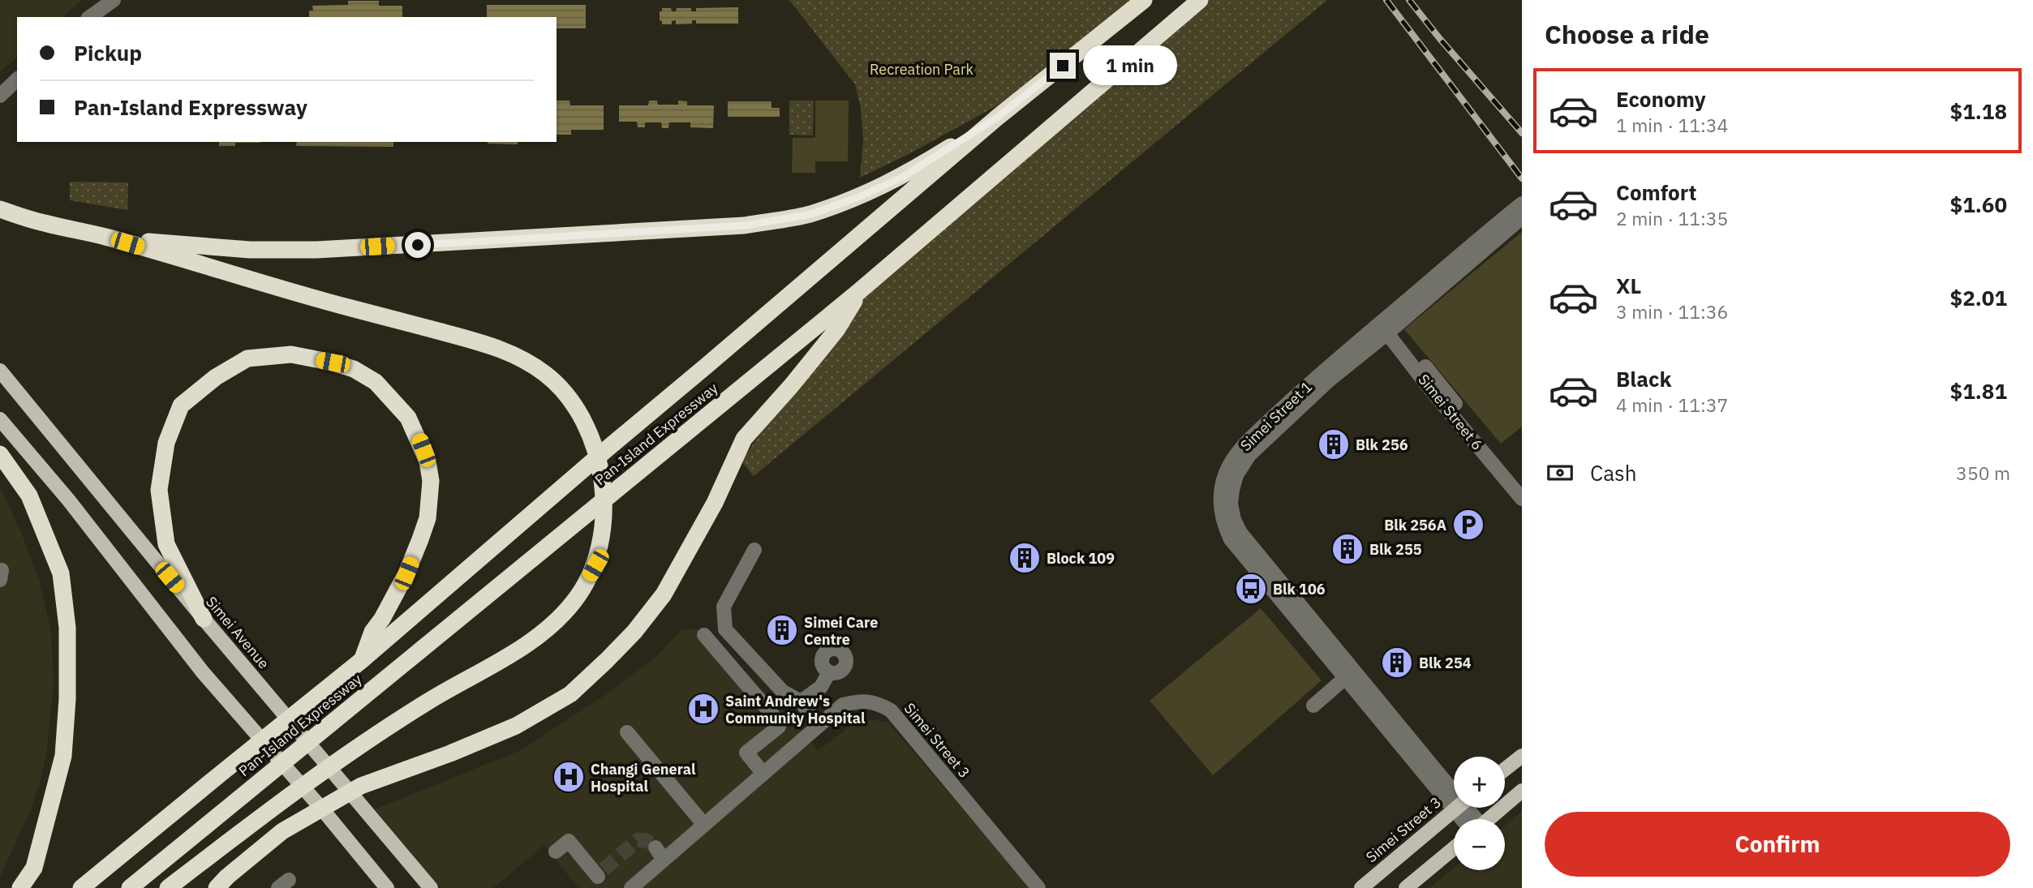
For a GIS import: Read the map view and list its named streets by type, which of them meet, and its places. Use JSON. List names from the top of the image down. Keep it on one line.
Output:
{"streets":{"highway":["Pan-Island Expressway"],"main road":["Simei Avenue","Simei Street 3"],"street":["Simei Street 6","Simei Street 1"]},"crossings":[["Simei Street 6","Simei Street 1"]],"parks":["Recreation Park"],"places":{"building":["Blk 256","Blk 255","Block 109","Simei Care Centre","Blk 254"],"parking":["Blk 256A"],"bus stop":["Blk 106"],"hospital":["Saint Andrew's Community Hospital","Changi General Hospital"]},"page":{"heading":"Choose a ride","banner":["Pickup","Pan-Island Expressway"],"bubble":"1 min","list":[{"name":"Economy","note":"1 min · 11:34","value":"$1.18"},{"name":"Comfort","note":"2 min · 11:35","value":"$1.60"},{"name":"XL","note":"3 min · 11:36","value":"$2.01"},{"name":"Black","note":"4 min · 11:37","value":"$1.81"}],"pay":["Cash","350 m"],"map_buttons":["+","−"],"buttons":"Confirm"}}
